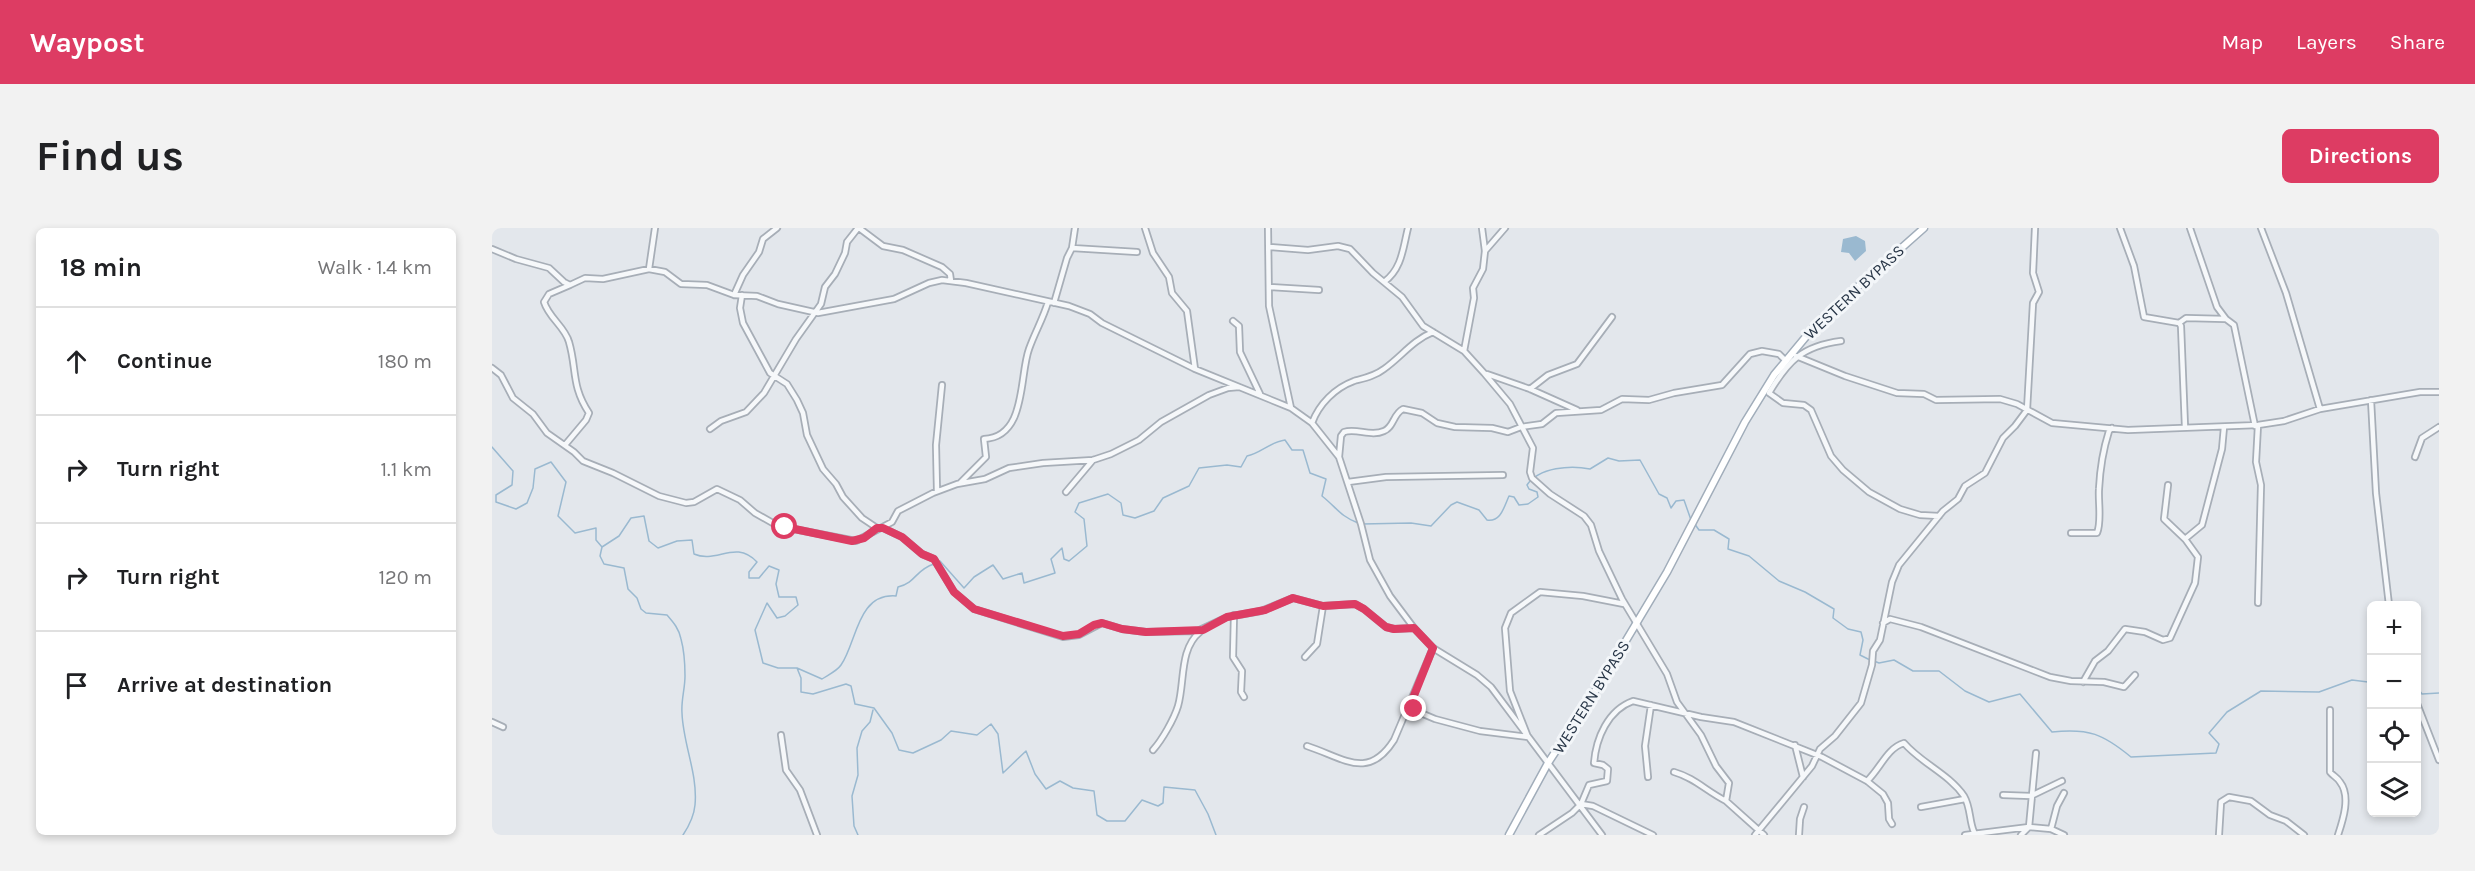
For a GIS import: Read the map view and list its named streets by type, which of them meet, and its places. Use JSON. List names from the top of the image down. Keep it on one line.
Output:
{"streets":{"main road":["WESTERN BYPASS"]},"page":{"header":"Waypost","nav":["Map","Layers","Share"],"buttons":"Directions","title":"Find us","heading":["18 min","Walk · 1.4 km"],"list":[["Continue","180 m"],["Turn right","1.1 km"],["Turn right","120 m"],"Arrive at destination"],"map_buttons":["+","−"]}}
